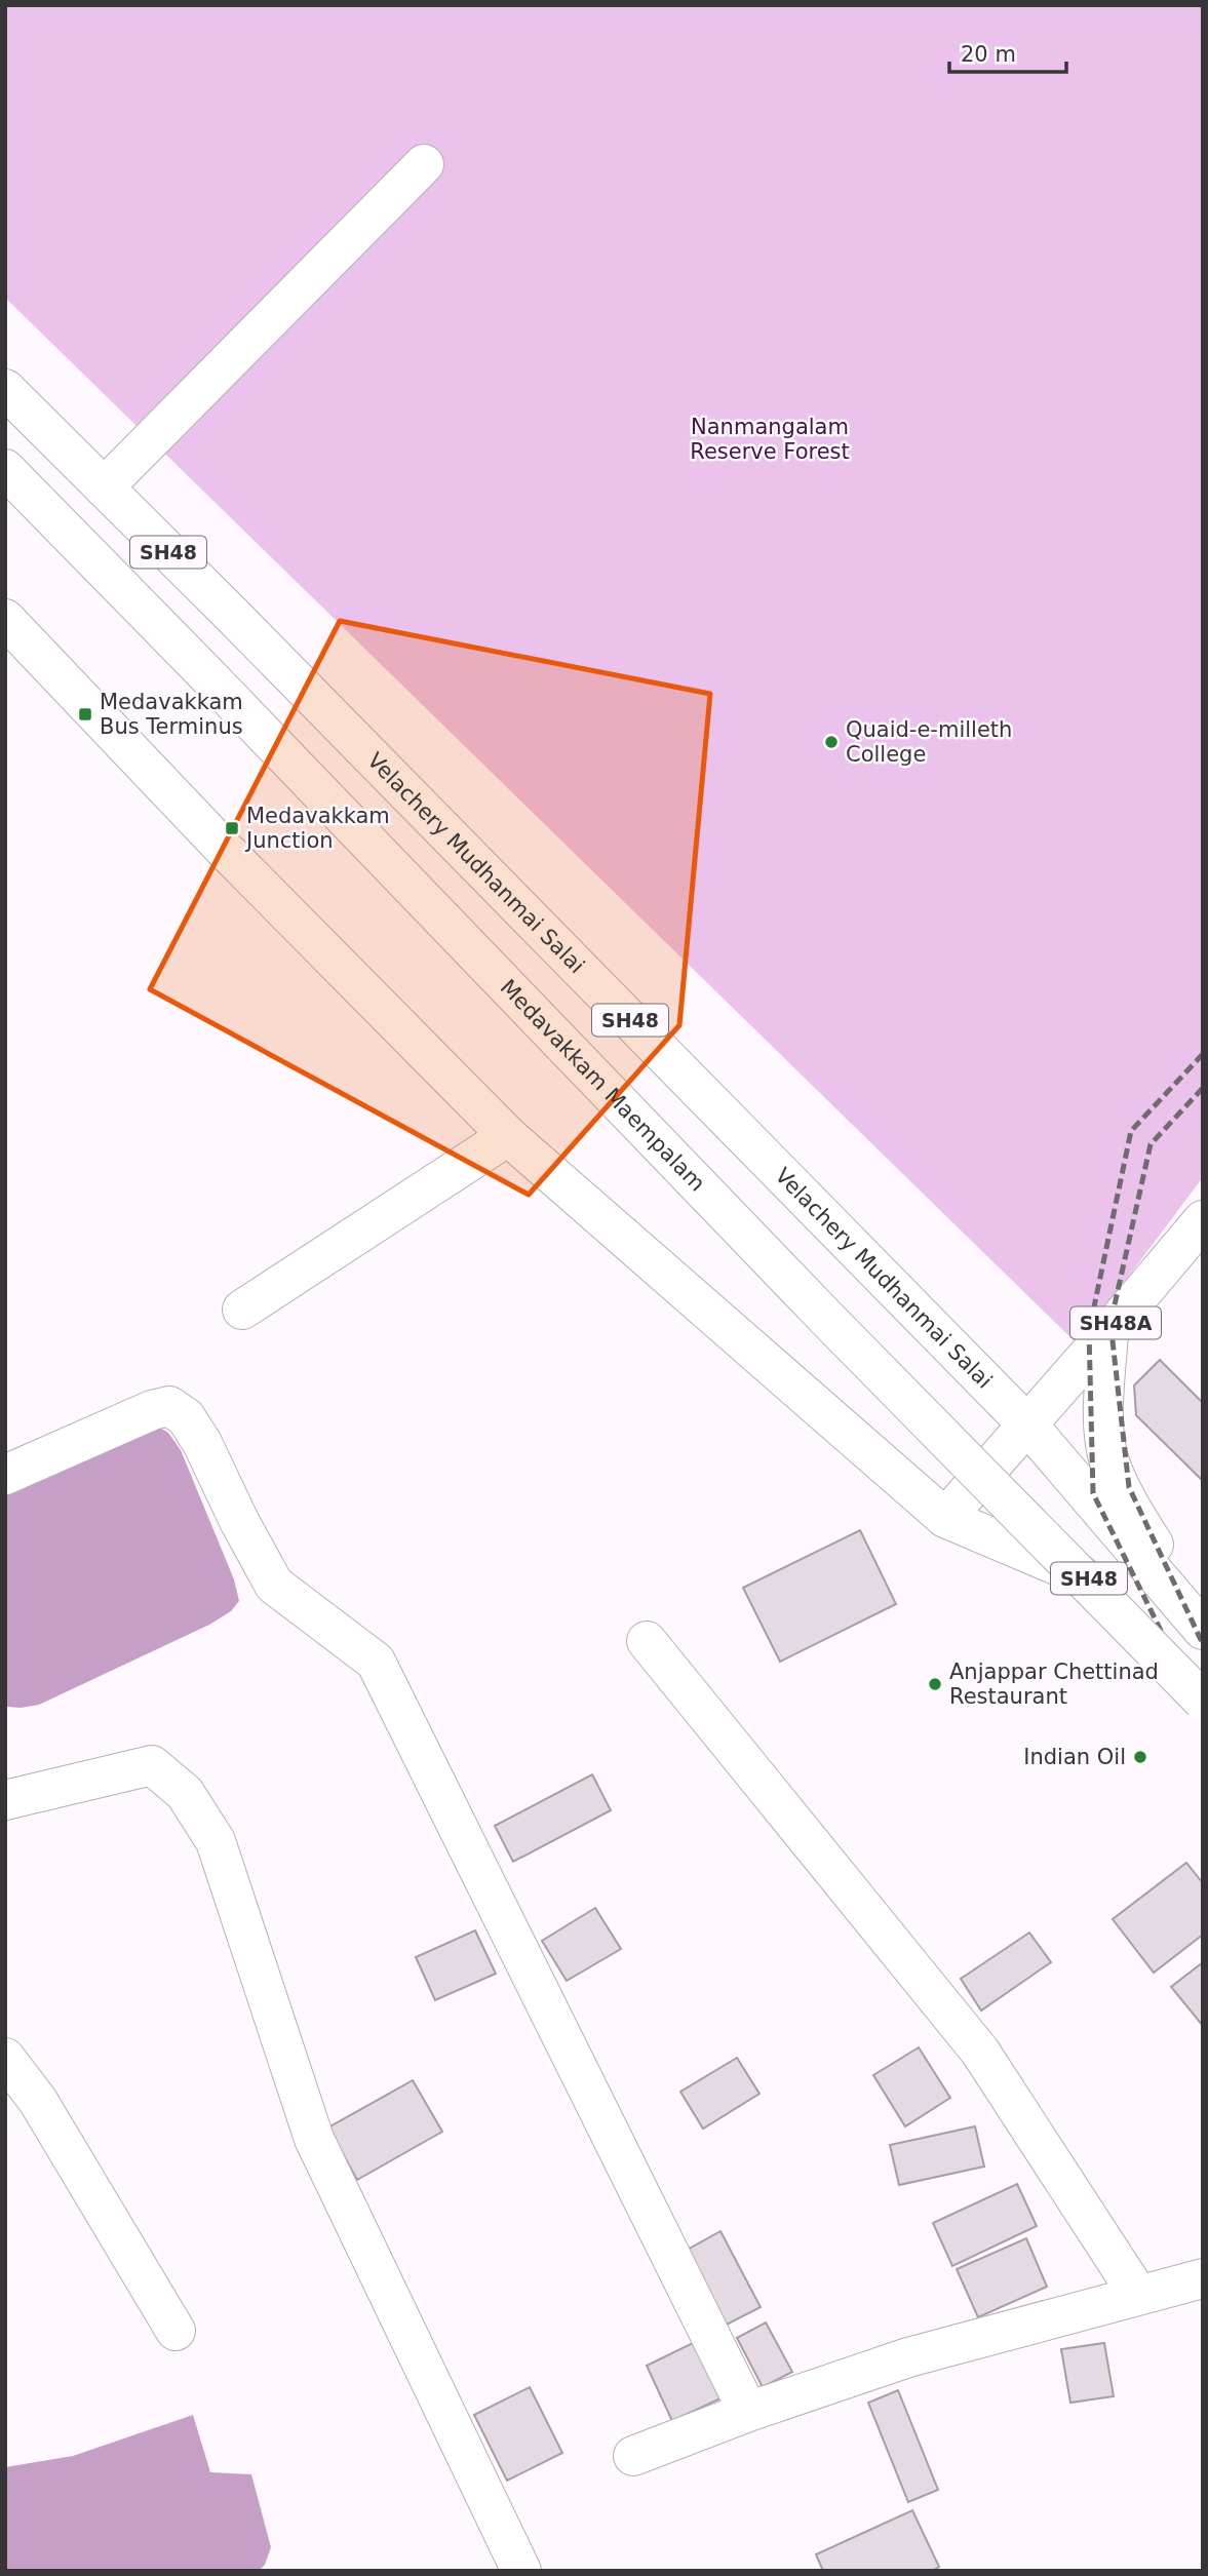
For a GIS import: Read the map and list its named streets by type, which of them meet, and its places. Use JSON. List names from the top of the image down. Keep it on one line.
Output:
{"streets":{"main road":["SH48","Velachery Mudhanmai Salai","Medavakkam Maempalam","SH48A"]},"crossings":[["SH48","SH48A"],["Velachery Mudhanmai Salai","SH48A"]],"parks":["Nanmangalam Reserve Forest"],"places":{"transit":["Medavakkam Bus Terminus","Medavakkam Junction"],"other":["Quaid-e-milleth College","Anjappar Chettinad Restaurant","Indian Oil"]},"scale_bar":"20 m"}
